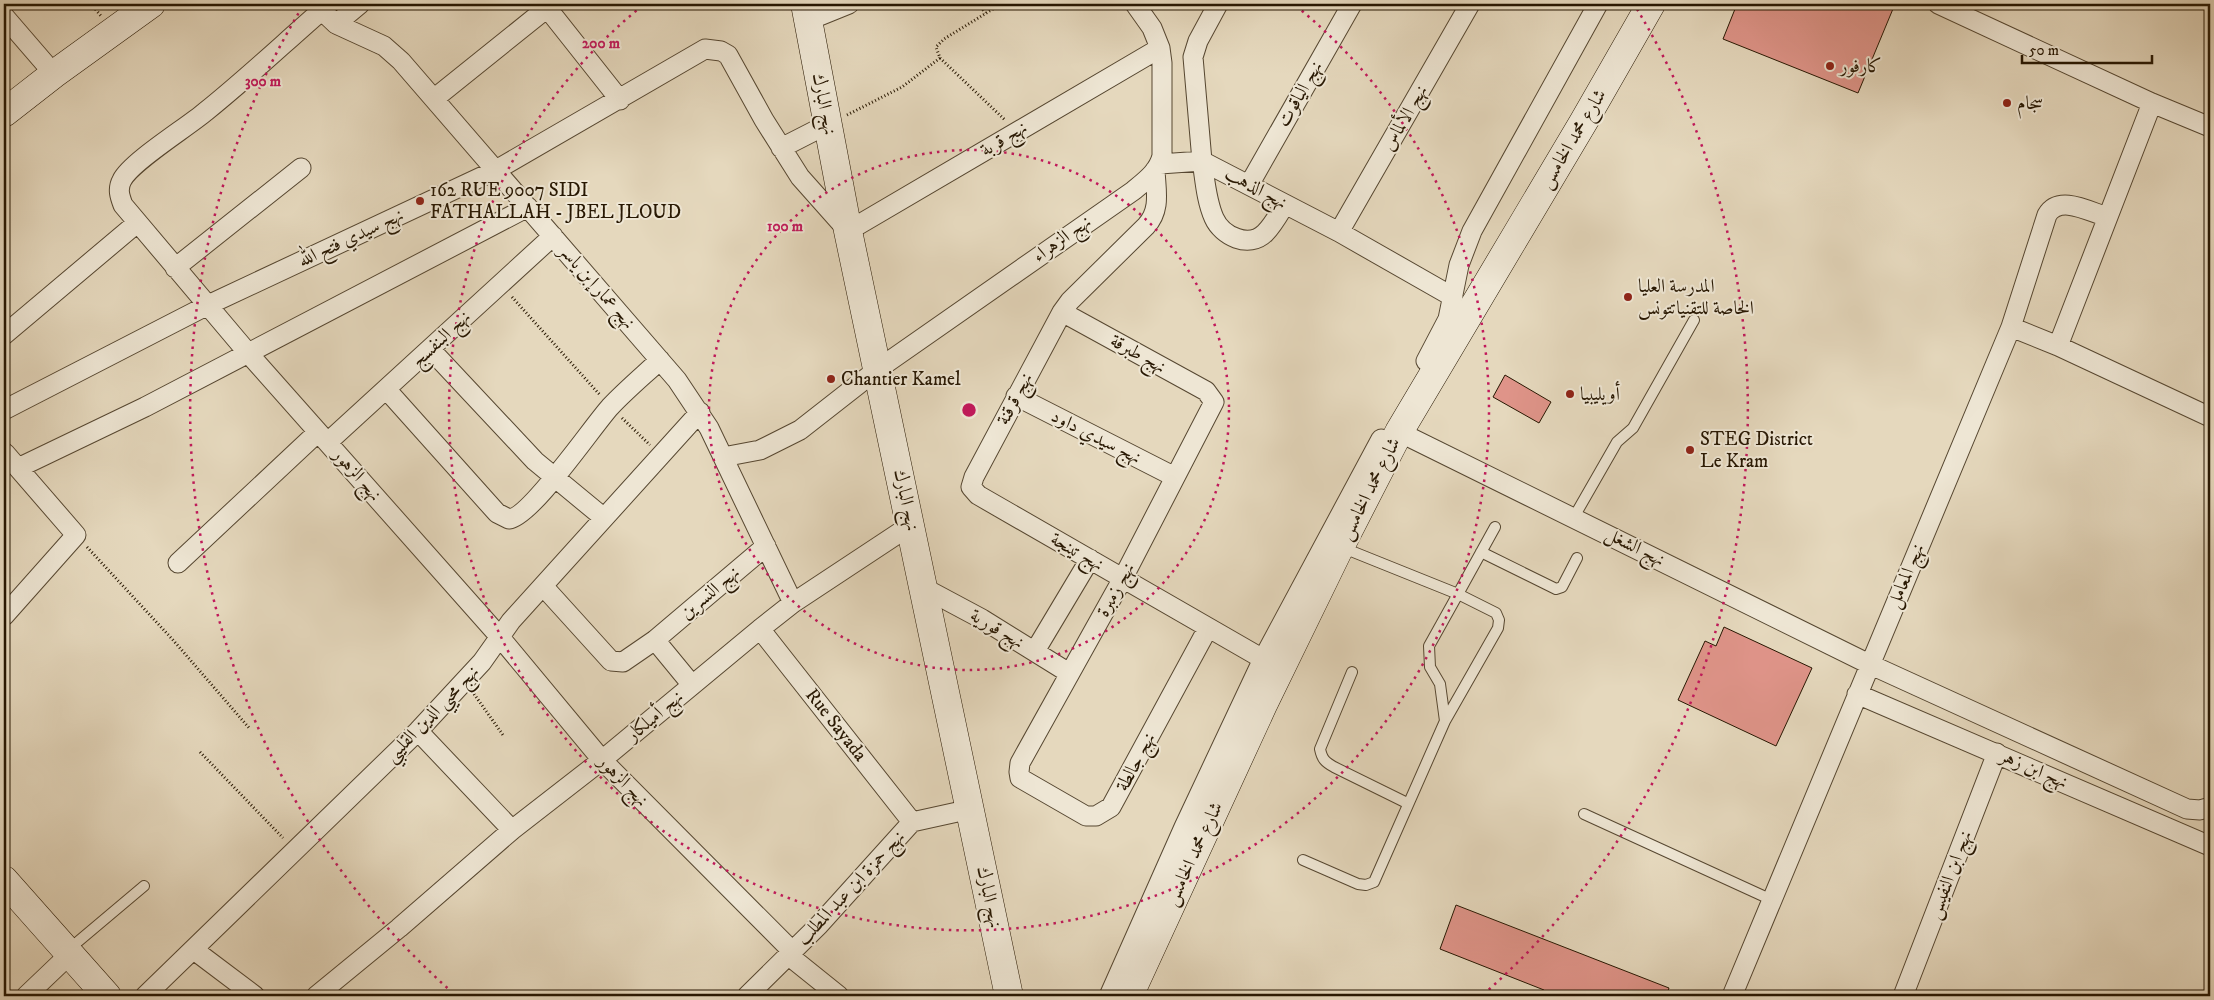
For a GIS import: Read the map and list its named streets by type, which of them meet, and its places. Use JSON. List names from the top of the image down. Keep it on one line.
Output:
{"streets":{"street":["نهج الياقوت","نهج البارك","نهج الألماس","نهج قربة","شارع محمد الخامس","نهج الذهب","نهج سيدي فتح الله","نهج الزهراء","نهج عمار إبن ياسر","نهج البنفسج","نهج طبرقة","نهج قرقنة","نهج سيدي داود","نهج الزهور","نهج الشغل","نهج تينجة","نهج المعامل","نهج زمبرة","نهج النسرين","نهج قورية","نهج محيي الدين القليبي","نهج أميلكار","Rue Sayada","نهج جالطة","نهج ابن زهر","نهج ابن النفيس","نهج حمزة ابن عبد المطلب"]},"crossings":[["نهج الياقوت","نهج الذهب"],["نهج البارك","نهج قربة"],["نهج البارك","نهج سيدي فتح الله"],["نهج البارك","نهج الزهراء"],["نهج البارك","نهج قورية"],["نهج البارك","نهج أميلكار"],["نهج البارك","نهج حمزة ابن عبد المطلب"],["نهج الألماس","نهج الذهب"],["نهج قربة","نهج الذهب"],["نهج قربة","نهج سيدي فتح الله"],["شارع محمد الخامس","نهج الشغل"],["نهج سيدي فتح الله","نهج عمار إبن ياسر"],["نهج سيدي فتح الله","نهج الزهور"],["نهج الزهراء","نهج عمار إبن ياسر"],["نهج الزهراء","نهج قرقنة"],["نهج عمار إبن ياسر","نهج البنفسج"],["نهج عمار إبن ياسر","نهج الزهور"],["نهج عمار إبن ياسر","نهج النسرين"],["نهج عمار إبن ياسر","نهج محيي الدين القليبي"],["نهج عمار إبن ياسر","نهج أميلكار"],["نهج البنفسج","نهج الزهور"],["نهج طبرقة","نهج قرقنة"],["نهج طبرقة","نهج زمبرة"],["نهج قرقنة","نهج سيدي داود"],["نهج قرقنة","نهج تينجة"],["نهج سيدي داود","نهج زمبرة"],["نهج الزهور","نهج محيي الدين القليبي"],["نهج الزهور","نهج أميلكار"],["نهج الزهور","نهج حمزة ابن عبد المطلب"],["نهج الشغل","نهج المعامل"],["نهج تينجة","نهج زمبرة"],["نهج تينجة","نهج جالطة"],["نهج المعامل","نهج ابن زهر"],["نهج زمبرة","نهج قورية"],["نهج زمبرة","نهج جالطة"],["نهج النسرين","نهج محيي الدين القليبي"],["نهج أميلكار","Rue Sayada"],["Rue Sayada","نهج حمزة ابن عبد المطلب"],["نهج ابن زهر","نهج ابن النفيس"]],"places":["كارفور","سجام","162 RUE 9007 SIDI FATHALLAH - JBEL JLOUD","المدرسة العليا الخاصة للتقنياتتونس","Chantier Kamel","أويليبيا","STEG District Le Kram"],"scale_bar":"50 m","rings":["200 m","300 m","100 m"]}
